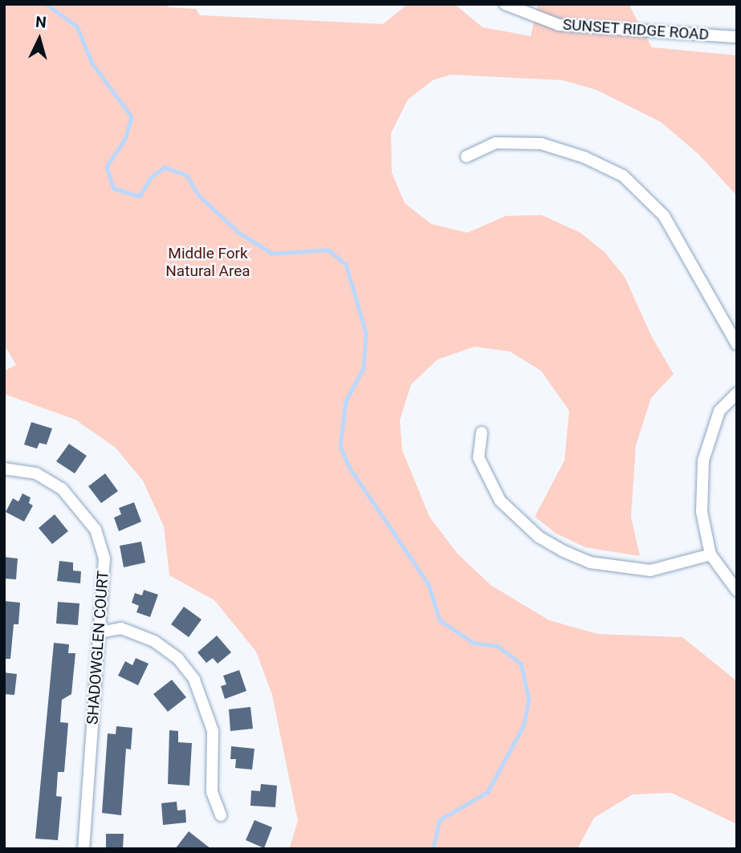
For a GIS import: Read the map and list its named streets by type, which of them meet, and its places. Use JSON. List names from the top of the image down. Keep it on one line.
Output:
{"streets":{"street":["SUNSET RIDGE ROAD","SHADOWGLEN COURT"]},"parks":["Middle Fork Natural Area"],"north":"top"}
